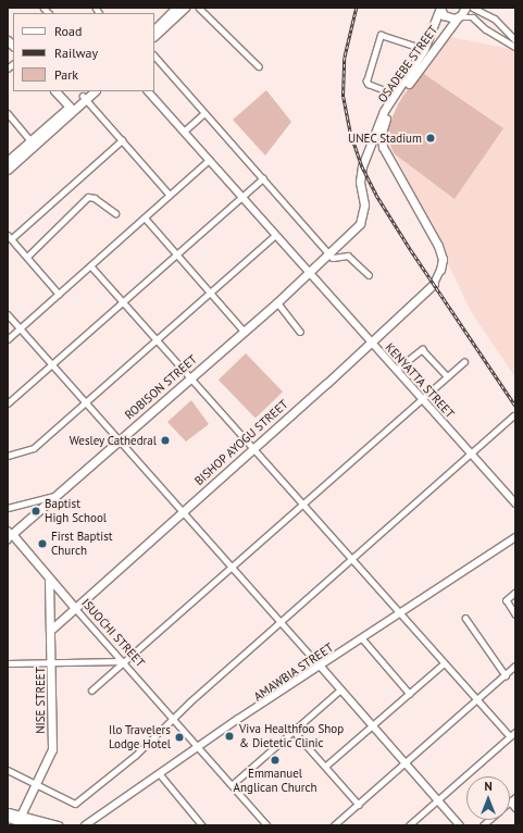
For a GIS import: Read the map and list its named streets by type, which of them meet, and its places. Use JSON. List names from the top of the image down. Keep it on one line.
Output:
{"streets":{"main road":["OSADEBE STREET","ROBISON STREET","BISHOP AYOGU STREET","ISUOCHI STREET","NISE STREET"],"street":["KENYATTA STREET","AMAWBIA STREET"]},"crossings":[["OSADEBE STREET","ROBISON STREET"],["KENYATTA STREET","ROBISON STREET"],["KENYATTA STREET","BISHOP AYOGU STREET"],["ROBISON STREET","ISUOCHI STREET"],["BISHOP AYOGU STREET","ISUOCHI STREET"],["BISHOP AYOGU STREET","NISE STREET"],["ISUOCHI STREET","AMAWBIA STREET"],["ISUOCHI STREET","NISE STREET"]],"places":["UNEC Stadium","Wesley Cathedral","Baptist High School","First Baptist Church","Viva Healthfoo Shop & Dietetic Clinic","Ilo Travelers Lodge Hotel","Emmanuel Anglican Church"],"legend":["Road","Railway","Park"],"north":"top"}
